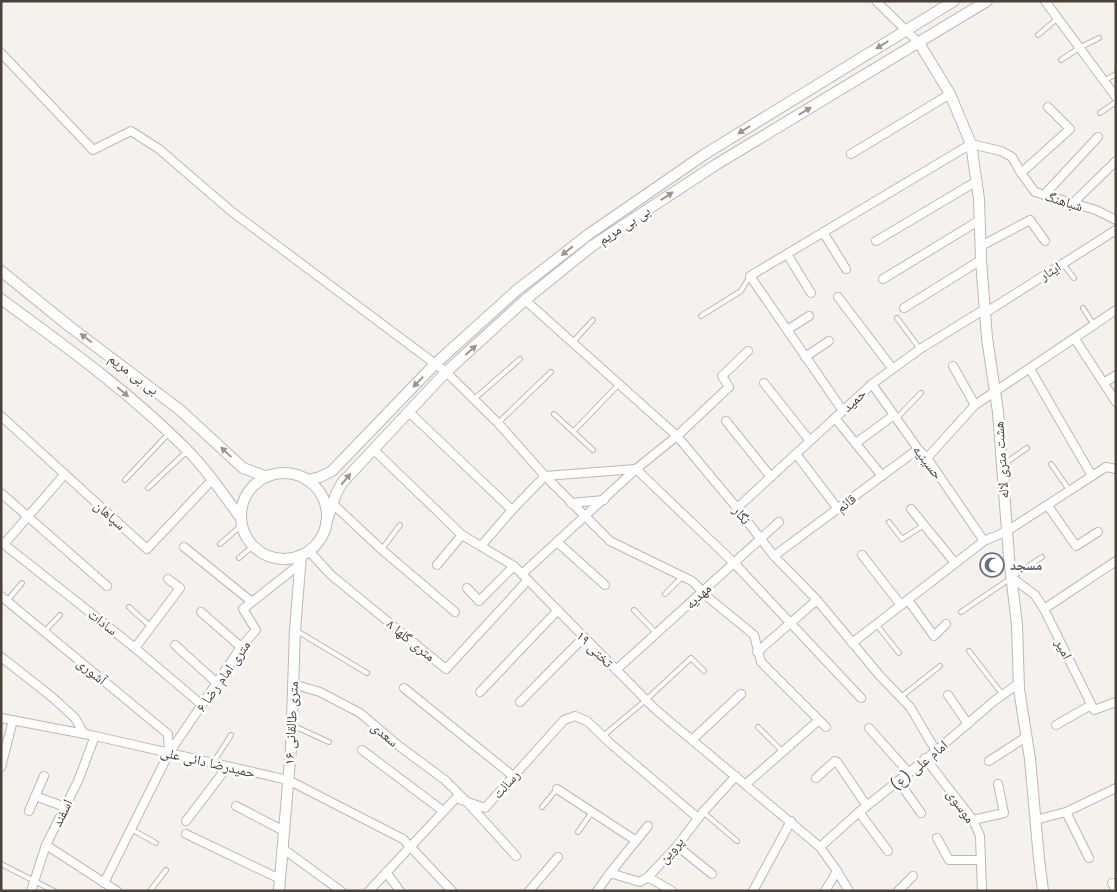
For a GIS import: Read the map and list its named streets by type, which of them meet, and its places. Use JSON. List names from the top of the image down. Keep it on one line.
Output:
{"streets":{"street":["شباهنگ","بی بی مریم","ایثار","حمید","هشت متری لاله","حسینیه","قائم","سپاهان","نگار","مهدیه","سادات","۸ متری گلها","تختی ۱۹","امیر","آشوری","۶ متری امام رضا","۱۶ متری طالقانی","سعدی","حمیدرضا دائی علی","امام علی (ع)","رسالت","موسوی","اسفند","پروین"]},"crossings":[["شباهنگ","هشت متری لاله"],["بی بی مریم","هشت متری لاله"],["بی بی مریم","سپاهان"],["بی بی مریم","نگار"],["بی بی مریم","۸ متری گلها"],["بی بی مریم","تختی ۱۹"],["بی بی مریم","۱۶ متری طالقانی"],["ایثار","حمید"],["ایثار","هشت متری لاله"],["حمید","هشت متری لاله"],["حمید","حسینیه"],["حمید","نگار"],["هشت متری لاله","امیر"],["هشت متری لاله","امام علی (ع)"],["حسینیه","قائم"],["قائم","نگار"],["نگار","مهدیه"],["نگار","امام علی (ع)"],["مهدیه","تختی ۱۹"],["سادات","۶ متری امام رضا"],["۸ متری گلها","تختی ۱۹"],["۸ متری گلها","۱۶ متری طالقانی"],["تختی ۱۹","امام علی (ع)"],["تختی ۱۹","پروین"],["آشوری","۶ متری امام رضا"],["آشوری","حمیدرضا دائی علی"],["۶ متری امام رضا","حمیدرضا دائی علی"],["۱۶ متری طالقانی","سعدی"],["۱۶ متری طالقانی","حمیدرضا دائی علی"],["سعدی","رسالت"],["حمیدرضا دائی علی","رسالت"],["حمیدرضا دائی علی","اسفند"],["امام علی (ع)","موسوی"]],"places":{"mosque":["مسجد"]}}
